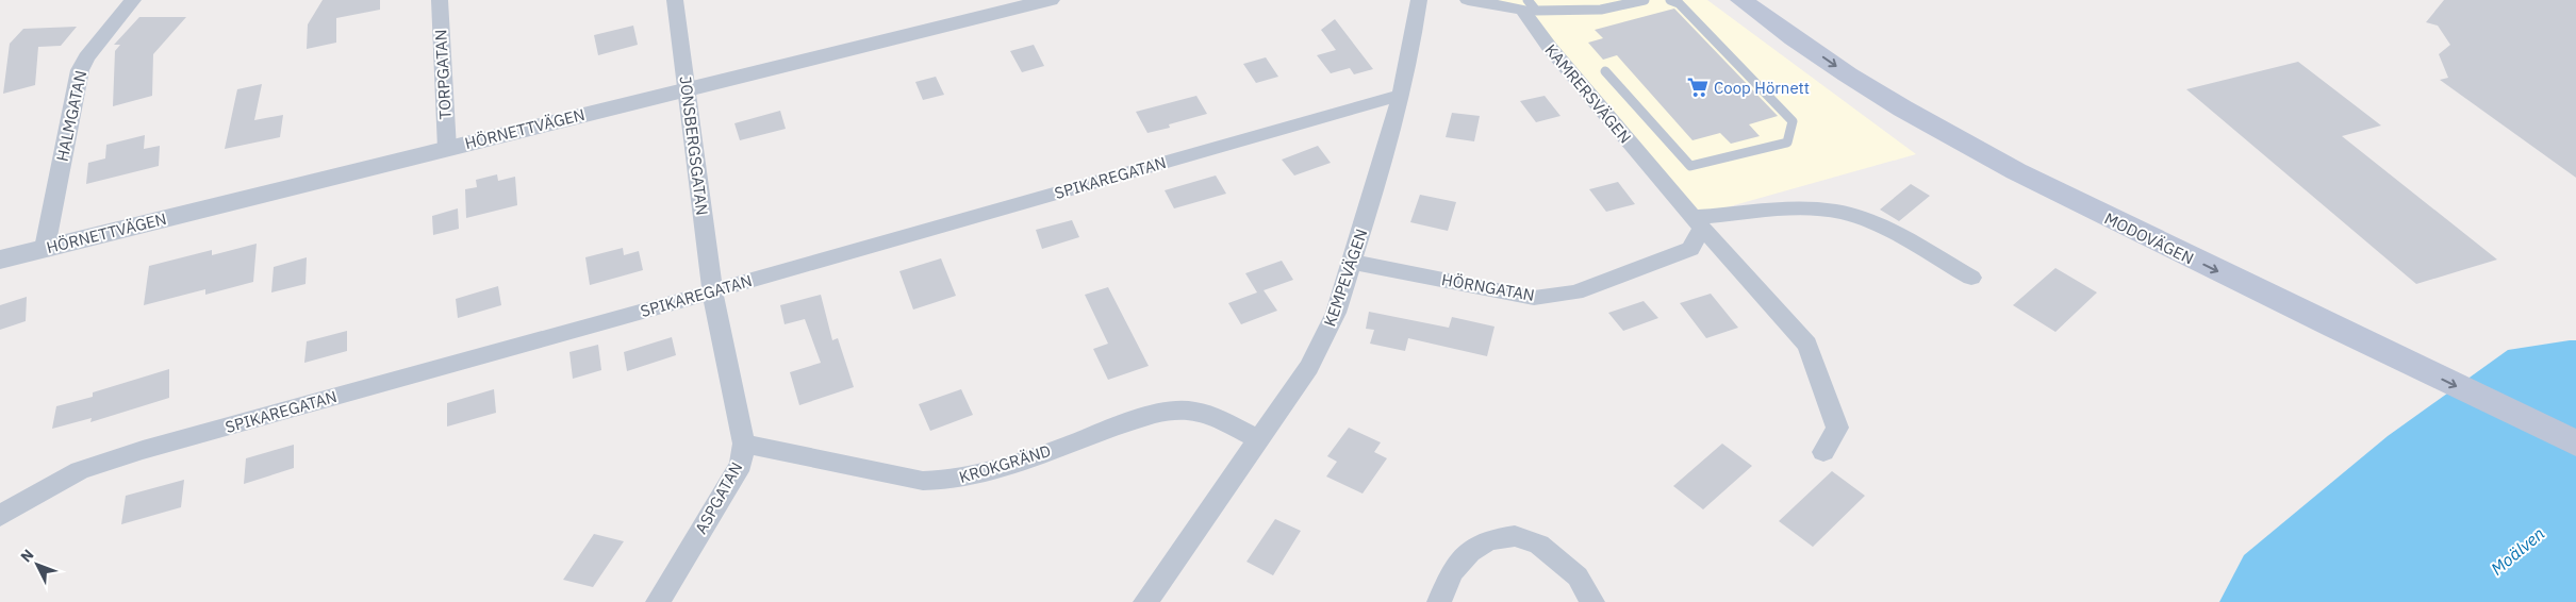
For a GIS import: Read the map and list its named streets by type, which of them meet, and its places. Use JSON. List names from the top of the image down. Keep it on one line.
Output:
{"streets":{"main road":["MODOVÄGEN"],"street":["TORPGATAN","KAMRERSVÄGEN","HALMGATAN","HÖRNETTVÄGEN","JONSBERGSGATAN","SPIKAREGATAN","KEMPEVÄGEN","HÖRNGATAN","KROKGRÄND","ASPGATAN"]},"crossings":[["TORPGATAN","HÖRNETTVÄGEN"],["KAMRERSVÄGEN","HÖRNGATAN"],["HALMGATAN","HÖRNETTVÄGEN"],["HÖRNETTVÄGEN","JONSBERGSGATAN"],["JONSBERGSGATAN","SPIKAREGATAN"],["JONSBERGSGATAN","ASPGATAN"],["SPIKAREGATAN","KEMPEVÄGEN"],["SPIKAREGATAN","ASPGATAN"],["KEMPEVÄGEN","HÖRNGATAN"],["KEMPEVÄGEN","KROKGRÄND"],["KROKGRÄND","ASPGATAN"]],"water":["Moälven"],"places":{"supermarket":["Coop Hörnett"]},"north":"top left"}
